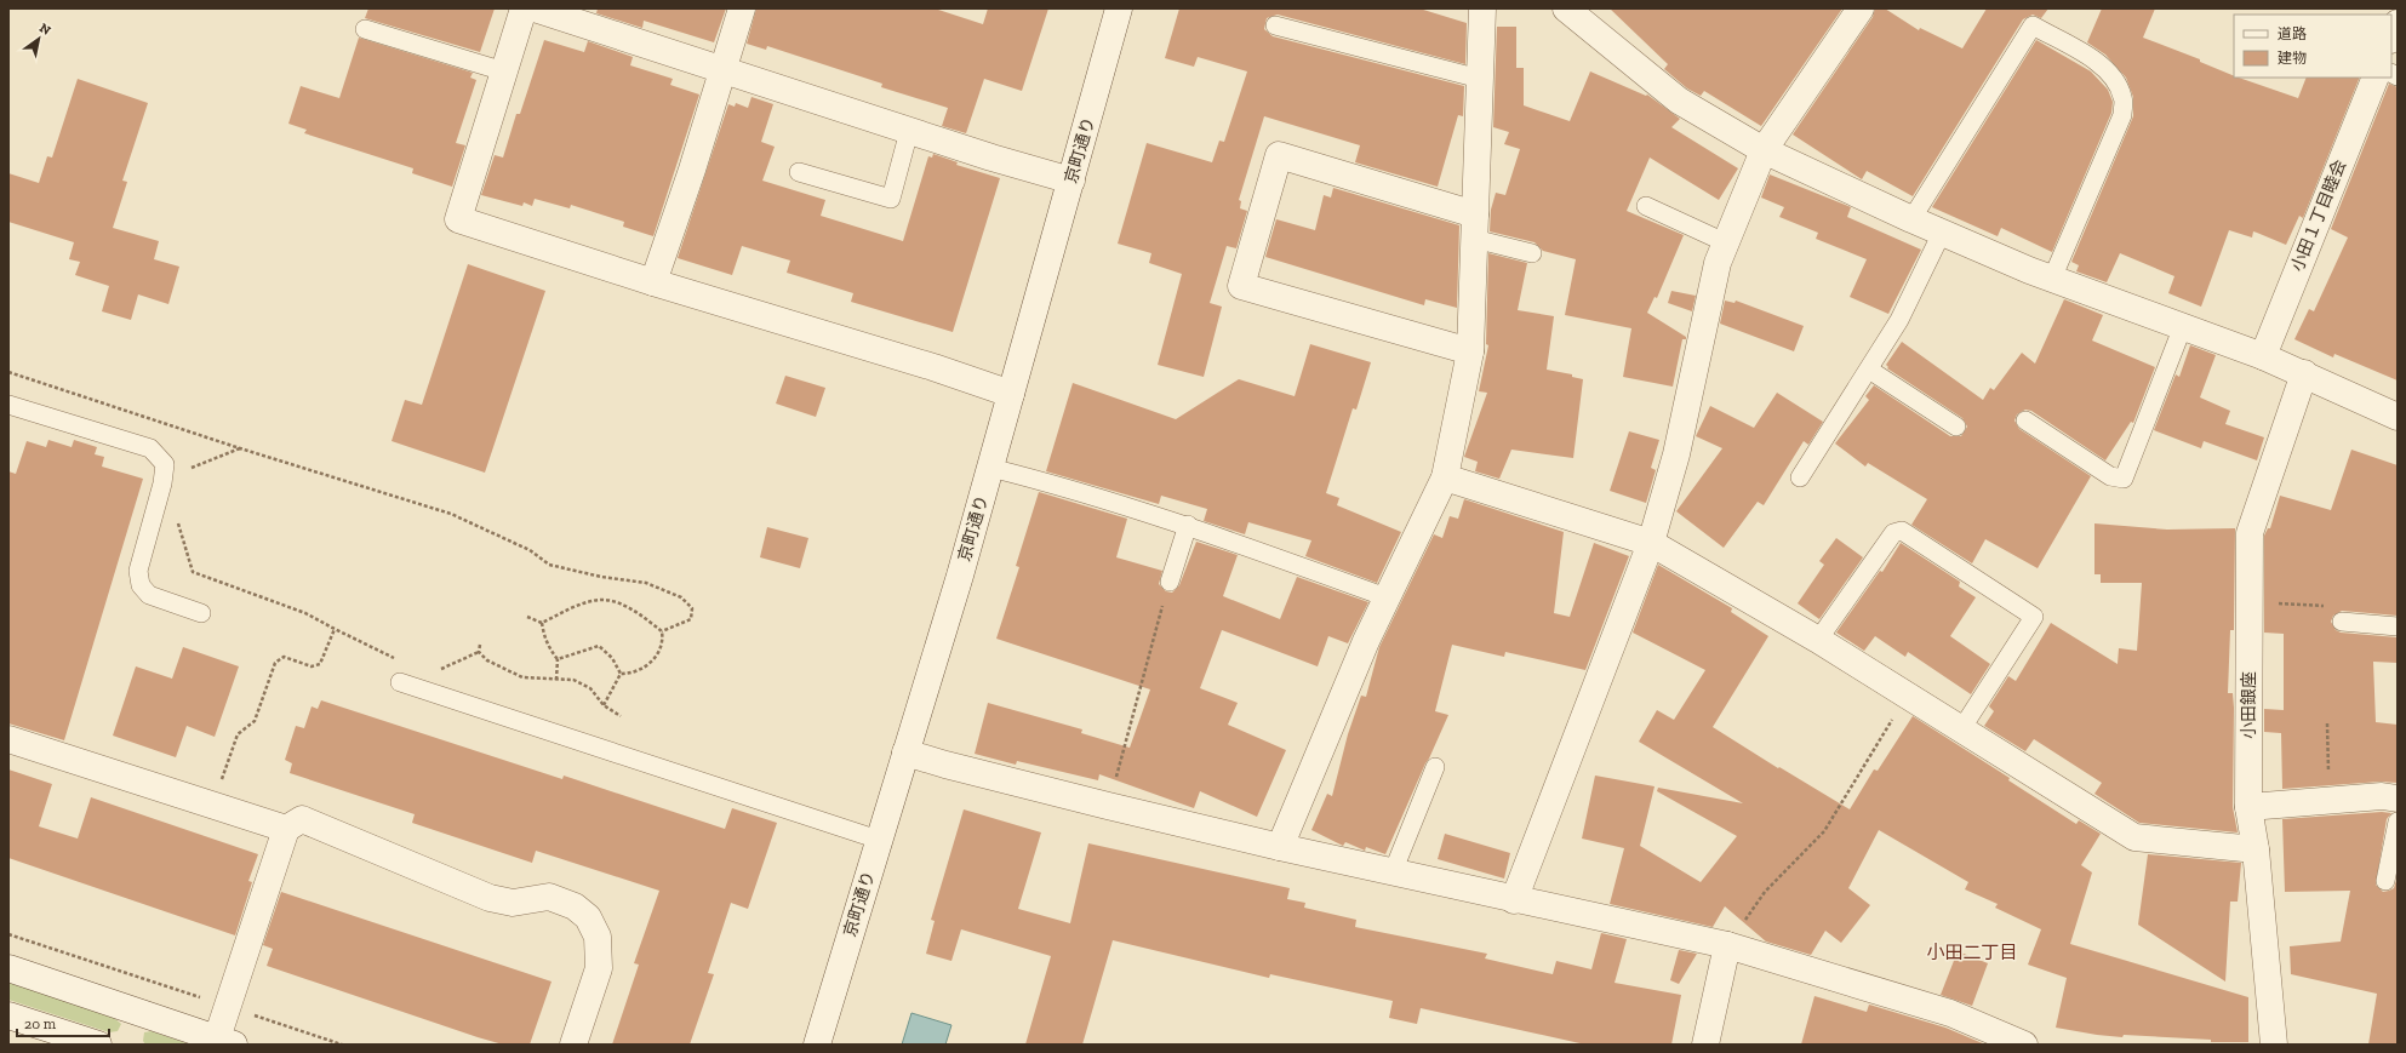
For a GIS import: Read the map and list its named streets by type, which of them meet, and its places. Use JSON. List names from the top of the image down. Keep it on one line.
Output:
{"streets":{"street":["京町通り","小田１丁目睦会","小田銀座"]},"districts":["小田二丁目"],"legend":["道路","建物"],"scale_bar":"20 m","north":"top right"}
